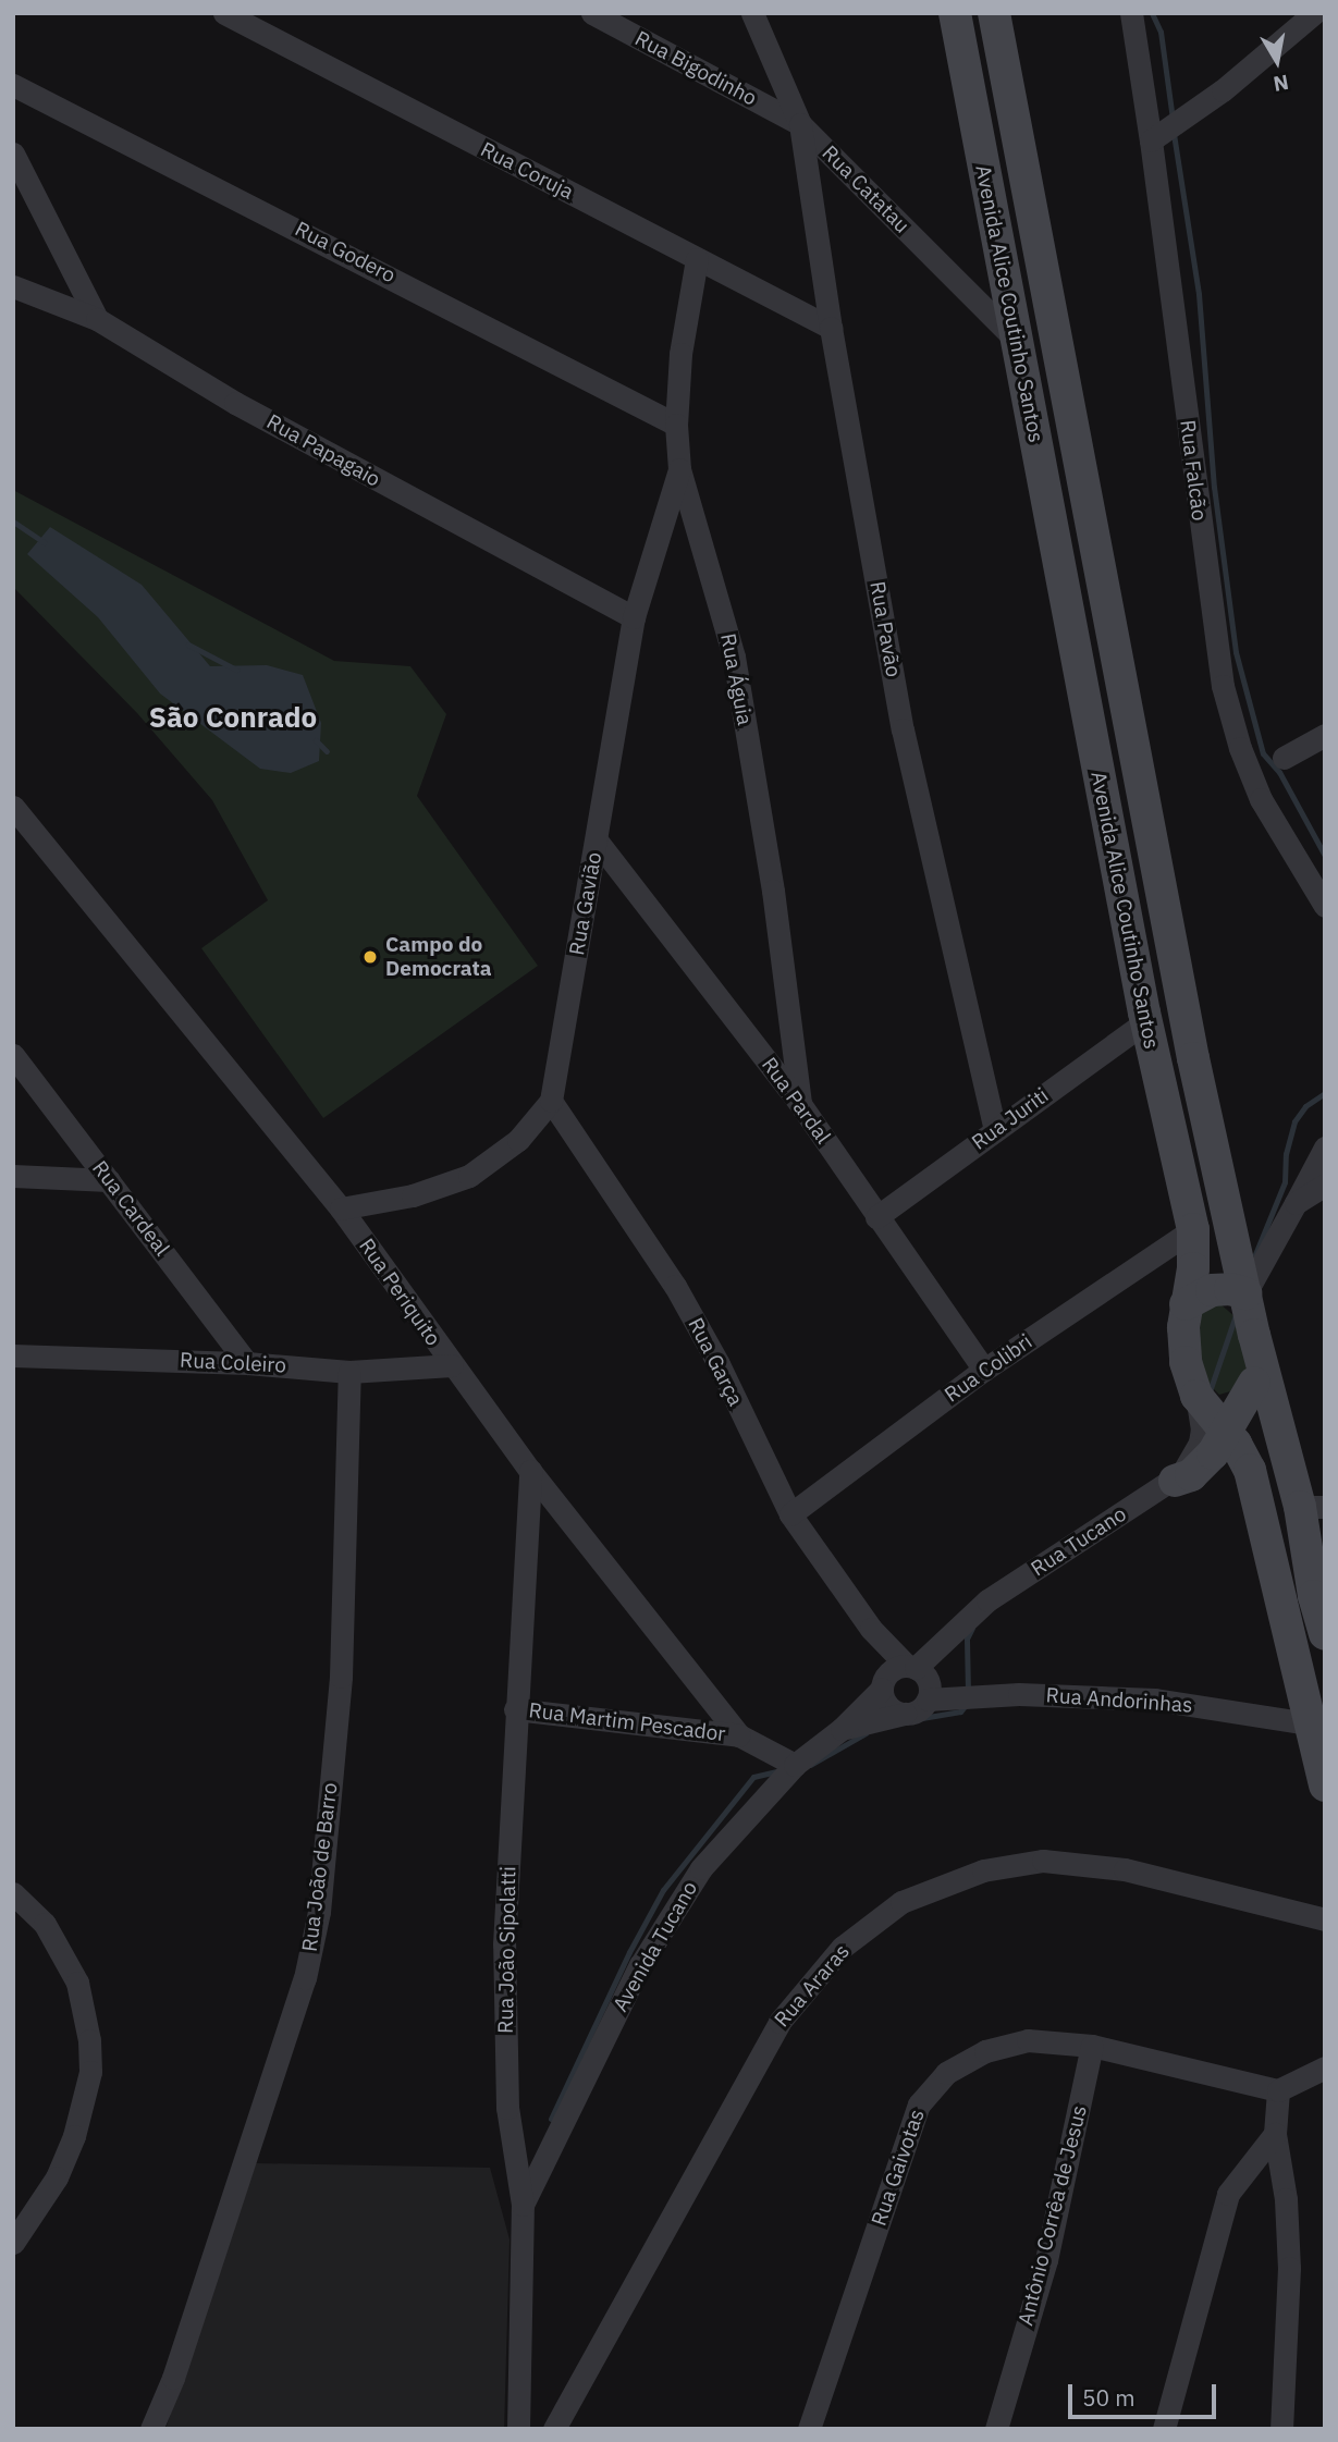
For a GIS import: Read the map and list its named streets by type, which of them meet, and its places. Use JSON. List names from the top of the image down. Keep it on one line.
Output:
{"streets":{"main road":["Avenida Alice Coutinho Santos"],"street":["Rua Bigodinho","Rua Coruja","Rua Catatau","Rua Godero","Rua Papagaio","Rua Falcão","Rua Pavão","Rua Águia","Rua Gavião","Rua Pardal","Rua Juriti","Rua Cardeal","Rua Periquito","Rua Garça","Rua Coleiro","Rua Colibri","Rua Tucano","Rua Andorinhas","Rua Martim Pescador","Rua João de Barro","Avenida Tucano","Rua João Sipolatti","Rua Araras","Rua Gaivotas","Antônio Corrêa de Jesus"]},"crossings":[["Rua Bigodinho","Rua Catatau"],["Rua Bigodinho","Rua Pavão"],["Rua Coruja","Rua Pavão"],["Rua Coruja","Rua Águia"],["Rua Catatau","Avenida Alice Coutinho Santos"],["Rua Catatau","Rua Pavão"],["Rua Godero","Rua Águia"],["Avenida Alice Coutinho Santos","Rua Juriti"],["Avenida Alice Coutinho Santos","Rua Colibri"],["Avenida Alice Coutinho Santos","Rua Tucano"],["Avenida Alice Coutinho Santos","Rua Andorinhas"],["Rua Papagaio","Rua Gavião"],["Rua Pavão","Rua Juriti"],["Rua Águia","Rua Gavião"],["Rua Águia","Rua Pardal"],["Rua Gavião","Rua Pardal"],["Rua Gavião","Rua Garça"],["Rua Pardal","Rua Juriti"],["Rua Pardal","Rua Colibri"],["Rua Cardeal","Rua Coleiro"],["Rua Periquito","Rua Coleiro"],["Rua Periquito","Rua Martim Pescador"],["Rua Periquito","Avenida Tucano"],["Rua Periquito","Rua João Sipolatti"],["Rua Garça","Rua Colibri"],["Rua Garça","Rua Tucano"],["Rua Garça","Rua Andorinhas"],["Rua Garça","Avenida Tucano"],["Rua Coleiro","Rua João de Barro"],["Rua Tucano","Rua Andorinhas"],["Rua Tucano","Avenida Tucano"],["Rua Andorinhas","Avenida Tucano"],["Rua Martim Pescador","Rua João Sipolatti"],["Avenida Tucano","Rua João Sipolatti"],["Rua Gaivotas","Antônio Corrêa de Jesus"]],"districts":["São Conrado"],"places":["Campo do Democrata"],"scale_bar":"50 m","north":"bottom"}
